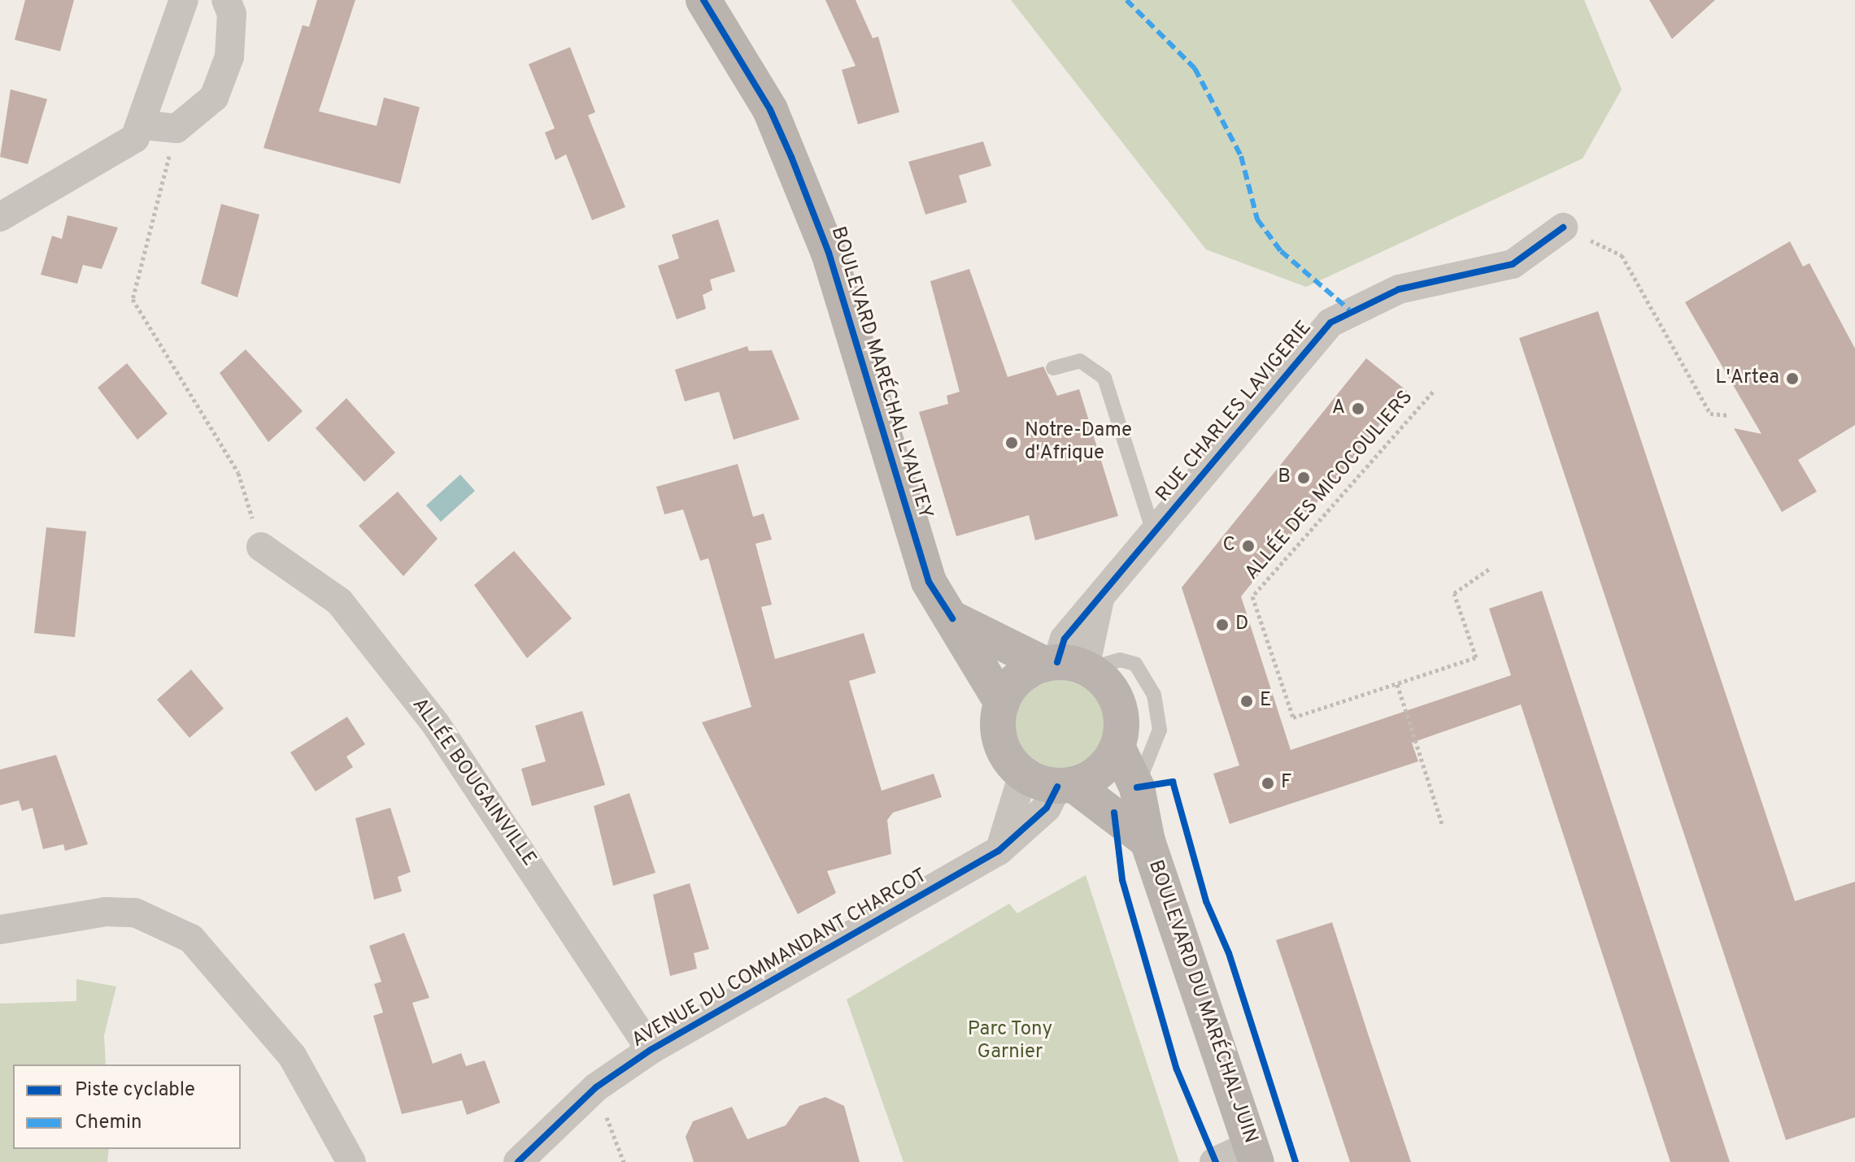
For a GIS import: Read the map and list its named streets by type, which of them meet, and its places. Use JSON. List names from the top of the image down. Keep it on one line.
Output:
{"streets":{"main road":["BOULEVARD MARÉCHAL LYAUTEY","BOULEVARD DU MARÉCHAL JUIN"],"street":["RUE CHARLES LAVIGERIE","ALLÉE BOUGAINVILLE","AVENUE DU COMMANDANT CHARCOT"],"path":["ALLÉE DES MICOCOULIERS"]},"crossings":[["BOULEVARD MARÉCHAL LYAUTEY","RUE CHARLES LAVIGERIE"],["BOULEVARD MARÉCHAL LYAUTEY","AVENUE DU COMMANDANT CHARCOT"],["BOULEVARD MARÉCHAL LYAUTEY","BOULEVARD DU MARÉCHAL JUIN"],["RUE CHARLES LAVIGERIE","AVENUE DU COMMANDANT CHARCOT"],["RUE CHARLES LAVIGERIE","BOULEVARD DU MARÉCHAL JUIN"],["ALLÉE BOUGAINVILLE","AVENUE DU COMMANDANT CHARCOT"],["AVENUE DU COMMANDANT CHARCOT","BOULEVARD DU MARÉCHAL JUIN"]],"parks":["Parc Tony Garnier"],"places":["L'Artea","A","Notre-Dame d'Afrique","B","C","D","E","F"],"legend":["Piste cyclable","Chemin"]}
